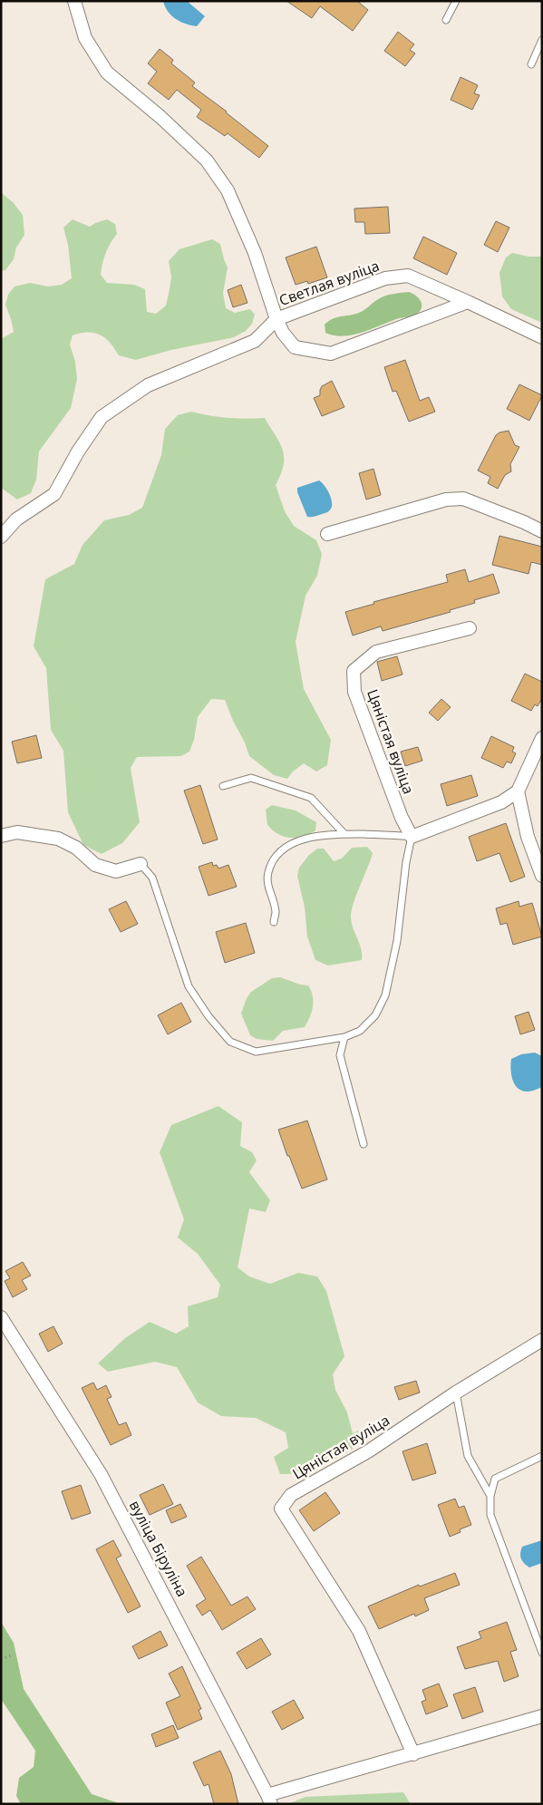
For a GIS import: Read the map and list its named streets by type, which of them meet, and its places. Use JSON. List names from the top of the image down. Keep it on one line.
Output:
{"streets":{"street":["Светлая вуліца","Цяністая вуліца","вуліца Біруліна"]}}
